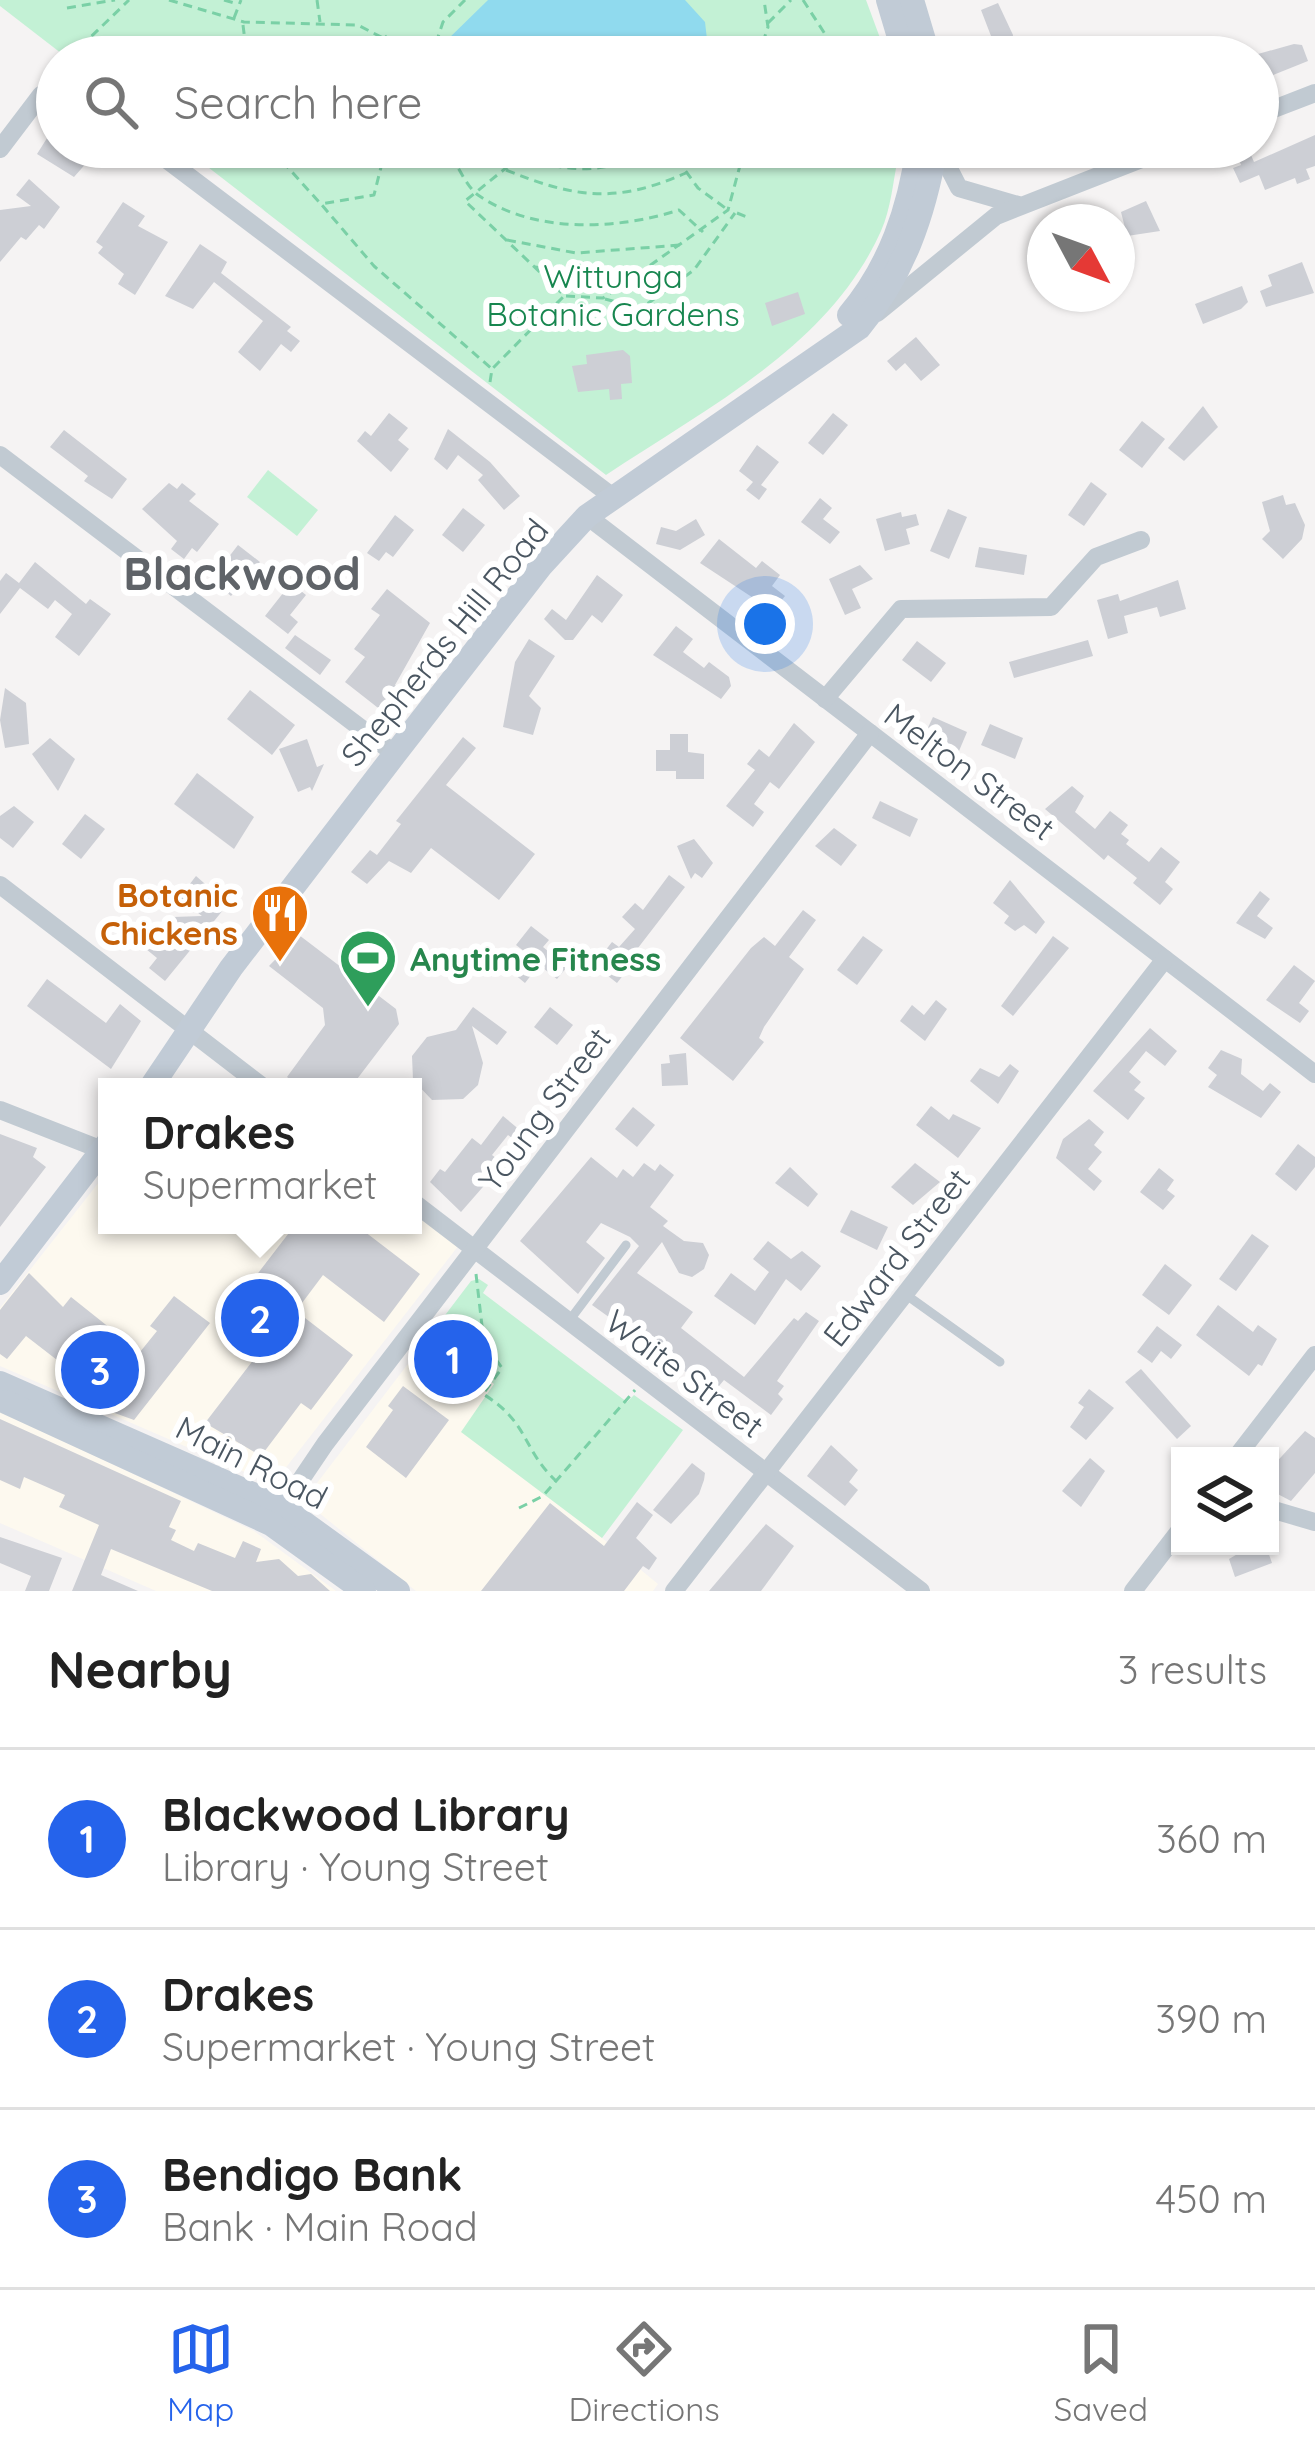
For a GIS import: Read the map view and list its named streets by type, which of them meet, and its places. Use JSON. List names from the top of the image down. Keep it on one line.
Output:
{"streets":{"main road":["Shepherds Hill Road","Main Road"],"street":["Melton Street","Young Street","Edward Street","Waite Street"]},"crossings":[["Shepherds Hill Road","Melton Street"],["Melton Street","Young Street"],["Melton Street","Edward Street"],["Young Street","Waite Street"],["Young Street","Main Road"],["Edward Street","Waite Street"]],"districts":["Blackwood"],"parks":["Wittunga Botanic Gardens"],"places":{"restaurant":["Botanic Chickens"],"sports":["Anytime Fitness"]},"north":"bottom right","page":{"search":"Search here","popup":["Drakes","Supermarket"],"pins":["2","1","3"],"heading":["Nearby","3 results"],"list":[{"mark":"1","name":"Blackwood Library","note":"Library · Young Street","value":"360 m"},{"mark":"2","name":"Drakes","note":"Supermarket · Young Street","value":"390 m"},{"mark":"3","name":"Bendigo Bank","note":"Bank · Main Road","value":"450 m"}],"nav":["Map","Directions","Saved"]}}
